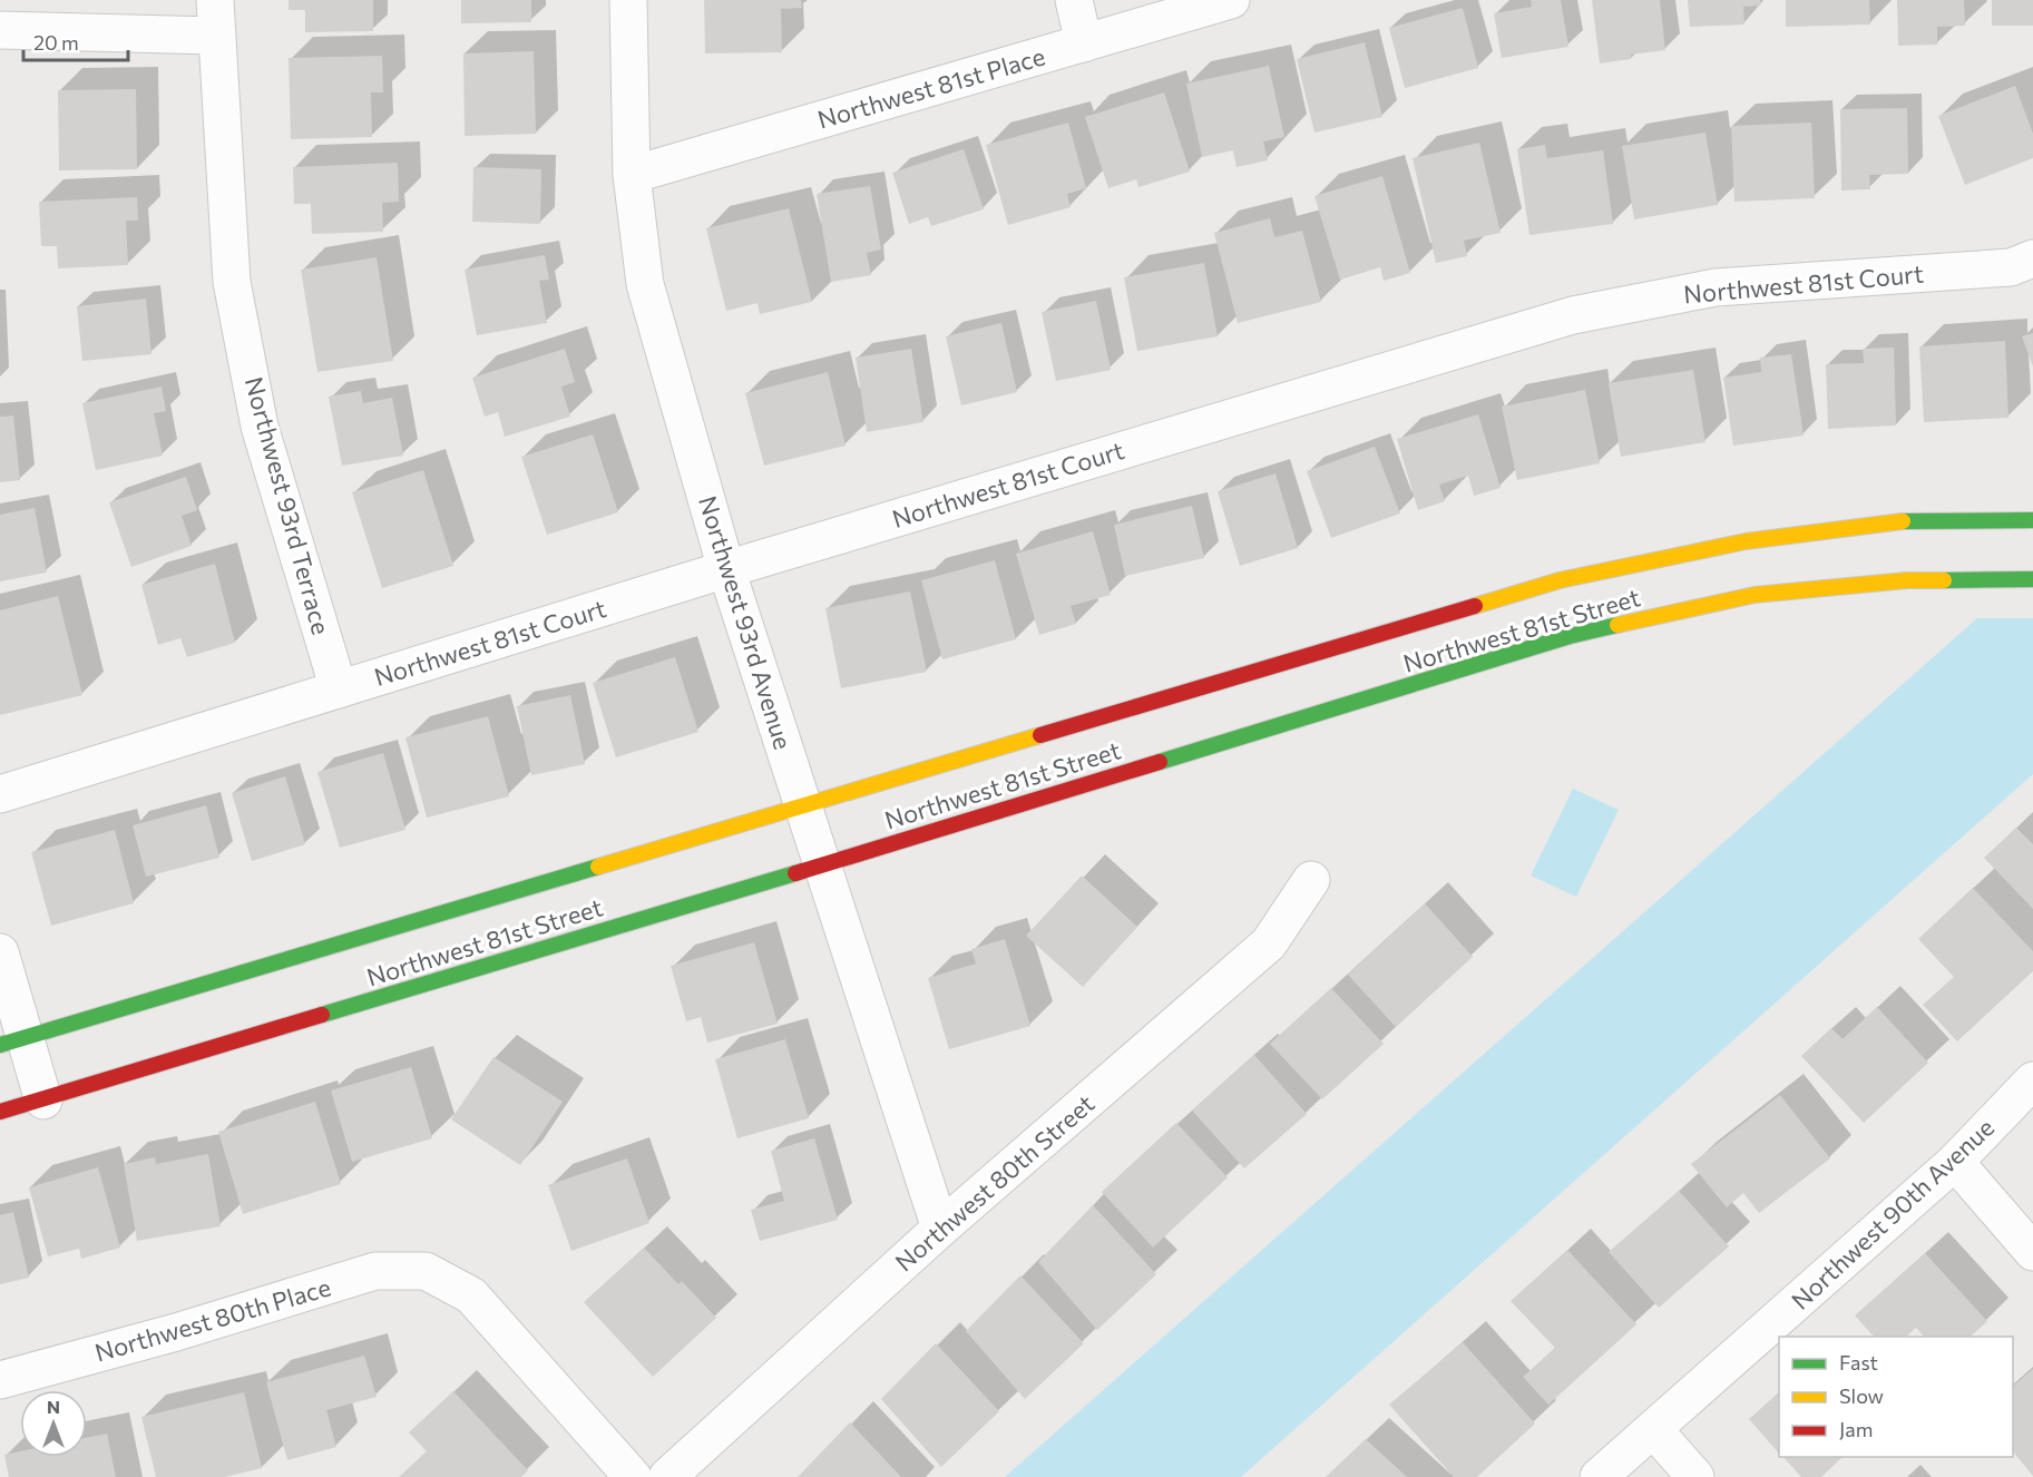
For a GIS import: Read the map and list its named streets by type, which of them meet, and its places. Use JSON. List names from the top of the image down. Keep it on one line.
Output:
{"streets":{"street":["Northwest 81st Place","Northwest 81st Court","Northwest 93rd Terrace","Northwest 93rd Avenue","Northwest 81st Street","Northwest 80th Street","Northwest 90th Avenue","Northwest 80th Place"]},"crossings":[["Northwest 81st Place","Northwest 93rd Avenue"],["Northwest 81st Court","Northwest 93rd Terrace"],["Northwest 81st Court","Northwest 93rd Avenue"],["Northwest 93rd Avenue","Northwest 81st Street"],["Northwest 93rd Avenue","Northwest 80th Street"]],"legend":["Fast","Slow","Jam"],"scale_bar":"20 m","north":"top"}
